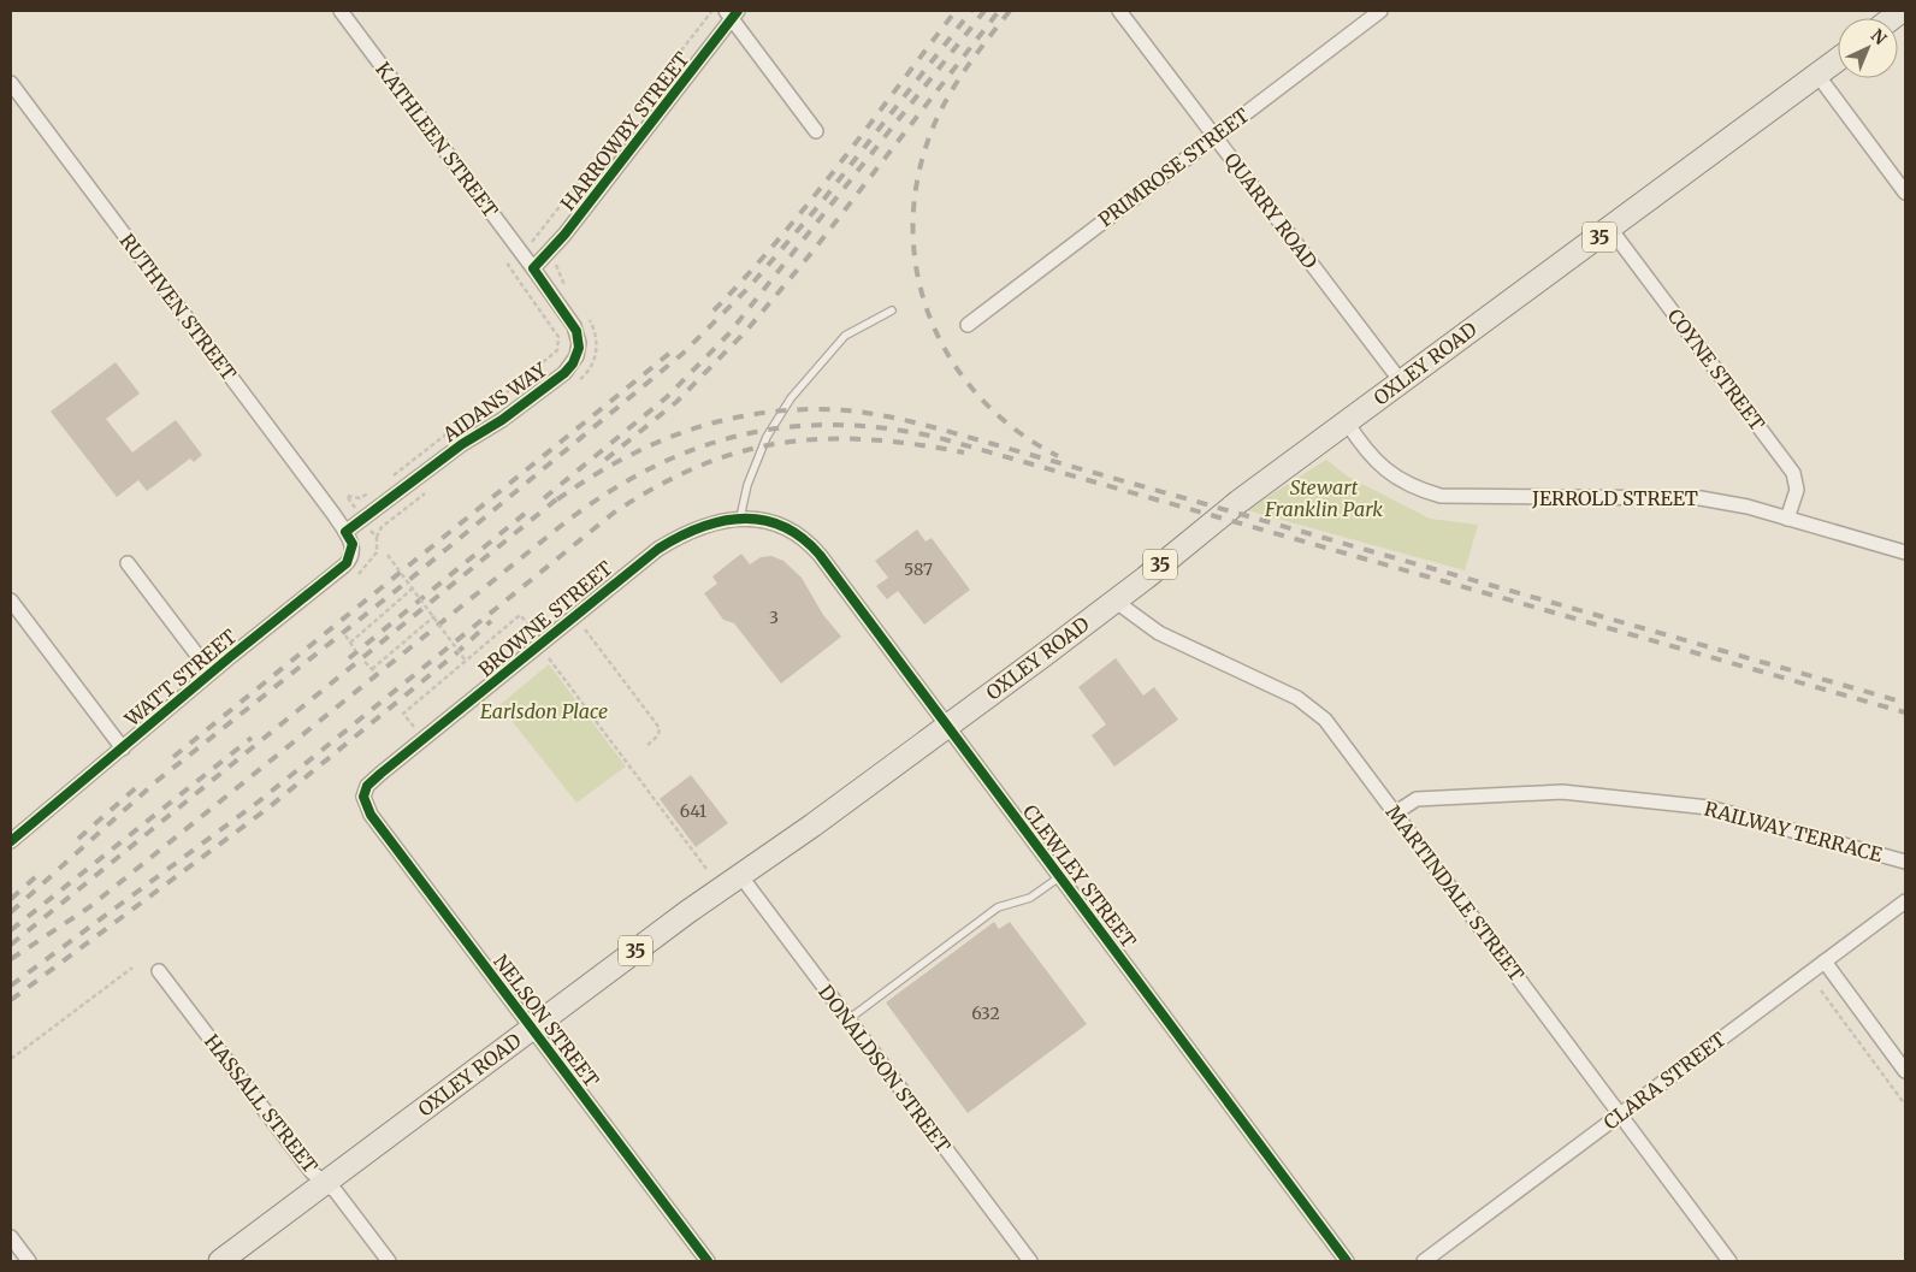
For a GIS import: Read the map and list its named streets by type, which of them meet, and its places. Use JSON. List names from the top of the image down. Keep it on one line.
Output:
{"streets":{"main road":["35","OXLEY ROAD"],"street":["HARROWBY STREET","KATHLEEN STREET","PRIMROSE STREET","QUARRY ROAD","RUTHVEN STREET","COYNE STREET","AIDANS WAY","JERROLD STREET","BROWNE STREET","WATT STREET","RAILWAY TERRACE","CLEWLEY STREET","MARTINDALE STREET","NELSON STREET","DONALDSON STREET","CLARA STREET","HASSALL STREET"]},"crossings":[["HARROWBY STREET","KATHLEEN STREET"],["HARROWBY STREET","AIDANS WAY"],["KATHLEEN STREET","AIDANS WAY"],["PRIMROSE STREET","QUARRY ROAD"],["QUARRY ROAD","OXLEY ROAD"],["RUTHVEN STREET","AIDANS WAY"],["RUTHVEN STREET","WATT STREET"],["OXLEY ROAD","COYNE STREET"],["OXLEY ROAD","JERROLD STREET"],["OXLEY ROAD","CLEWLEY STREET"],["OXLEY ROAD","MARTINDALE STREET"],["OXLEY ROAD","NELSON STREET"],["OXLEY ROAD","DONALDSON STREET"],["OXLEY ROAD","HASSALL STREET"],["COYNE STREET","JERROLD STREET"],["AIDANS WAY","WATT STREET"],["BROWNE STREET","CLEWLEY STREET"],["BROWNE STREET","NELSON STREET"],["RAILWAY TERRACE","MARTINDALE STREET"],["MARTINDALE STREET","CLARA STREET"]],"parks":["Stewart Franklin Park","Earlsdon Place"],"house_numbers":["587","3","641","632"],"north":"top right"}
